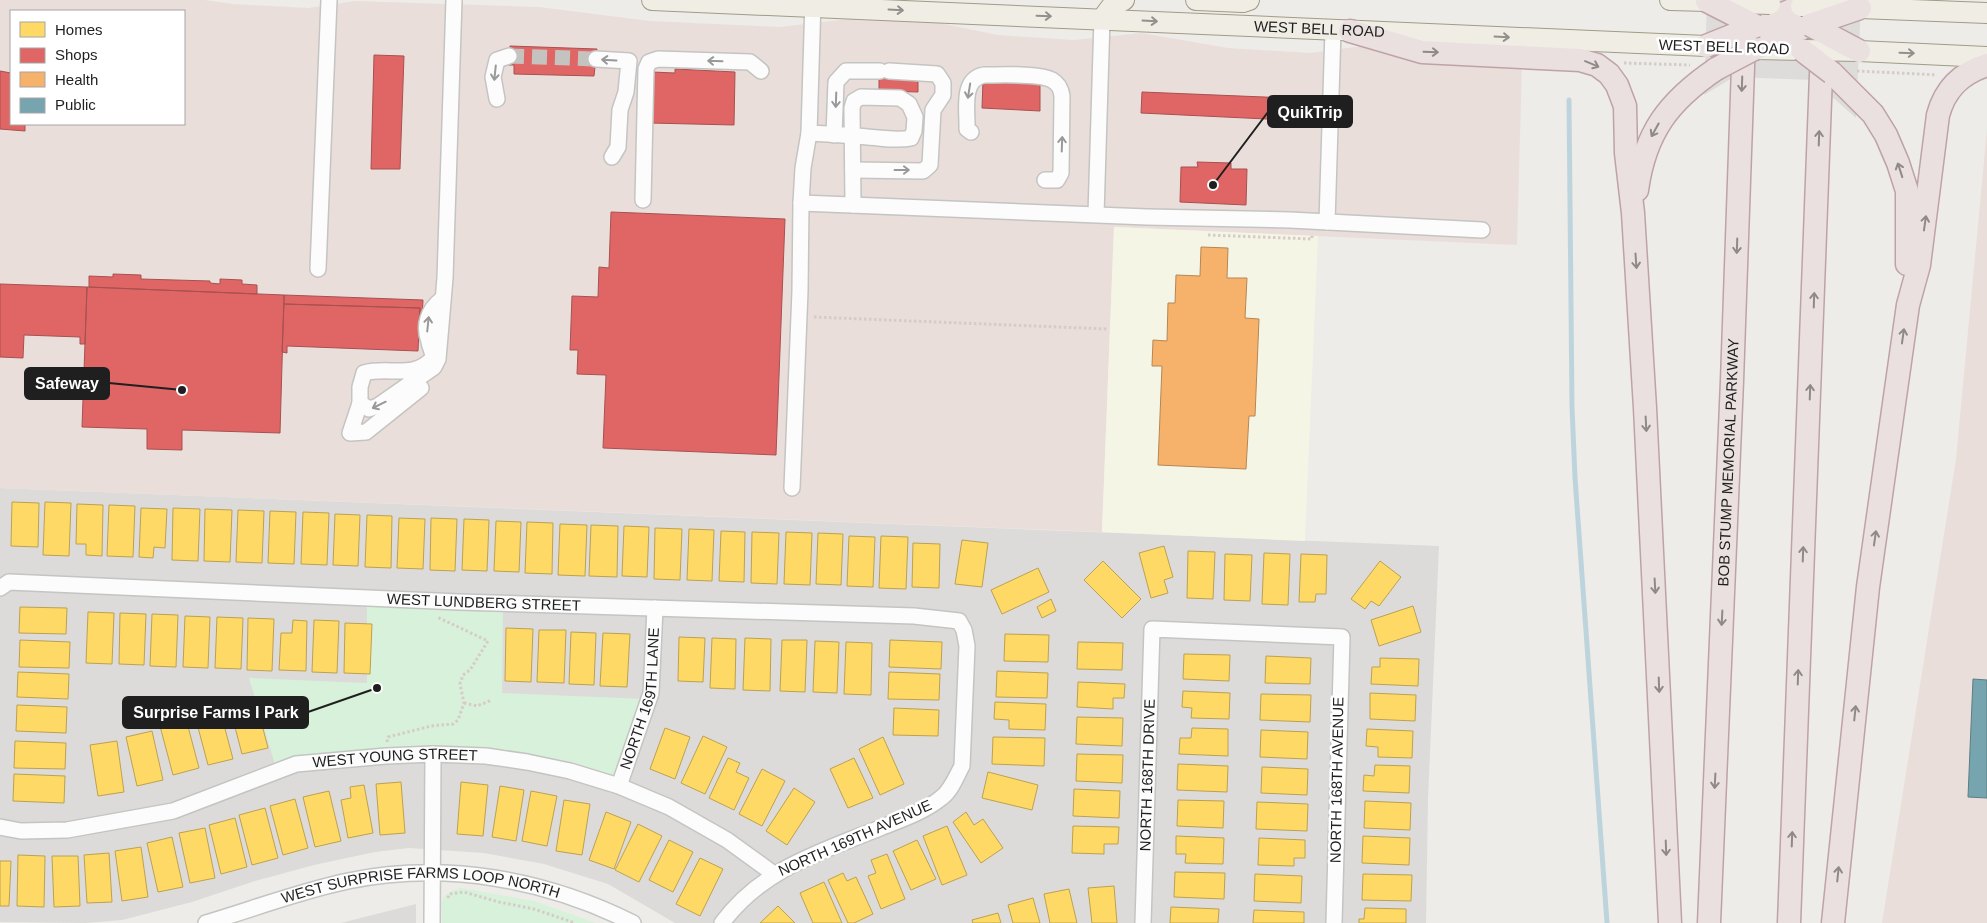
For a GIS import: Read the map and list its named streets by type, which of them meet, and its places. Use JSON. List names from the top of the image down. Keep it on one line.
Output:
{"streets":{"highway":["BOB STUMP MEMORIAL PARKWAY"],"main road":["WEST BELL ROAD"],"street":["WEST LUNDBERG STREET","NORTH 169TH LANE","WEST YOUNG STREET","NORTH 168TH DRIVE","NORTH 168TH AVENUE","NORTH 169TH AVENUE","WEST SURPRISE FARMS LOOP NORTH"]},"crossings":[["WEST LUNDBERG STREET","NORTH 169TH LANE"],["WEST LUNDBERG STREET","NORTH 169TH AVENUE"],["NORTH 169TH LANE","WEST YOUNG STREET"],["WEST YOUNG STREET","NORTH 169TH AVENUE"],["NORTH 168TH DRIVE","NORTH 168TH AVENUE"]],"one_way":["WEST BELL ROAD"],"places":["QuikTrip","Safeway","Surprise Farms I Park"],"legend":["Homes","Shops","Health","Public"]}
